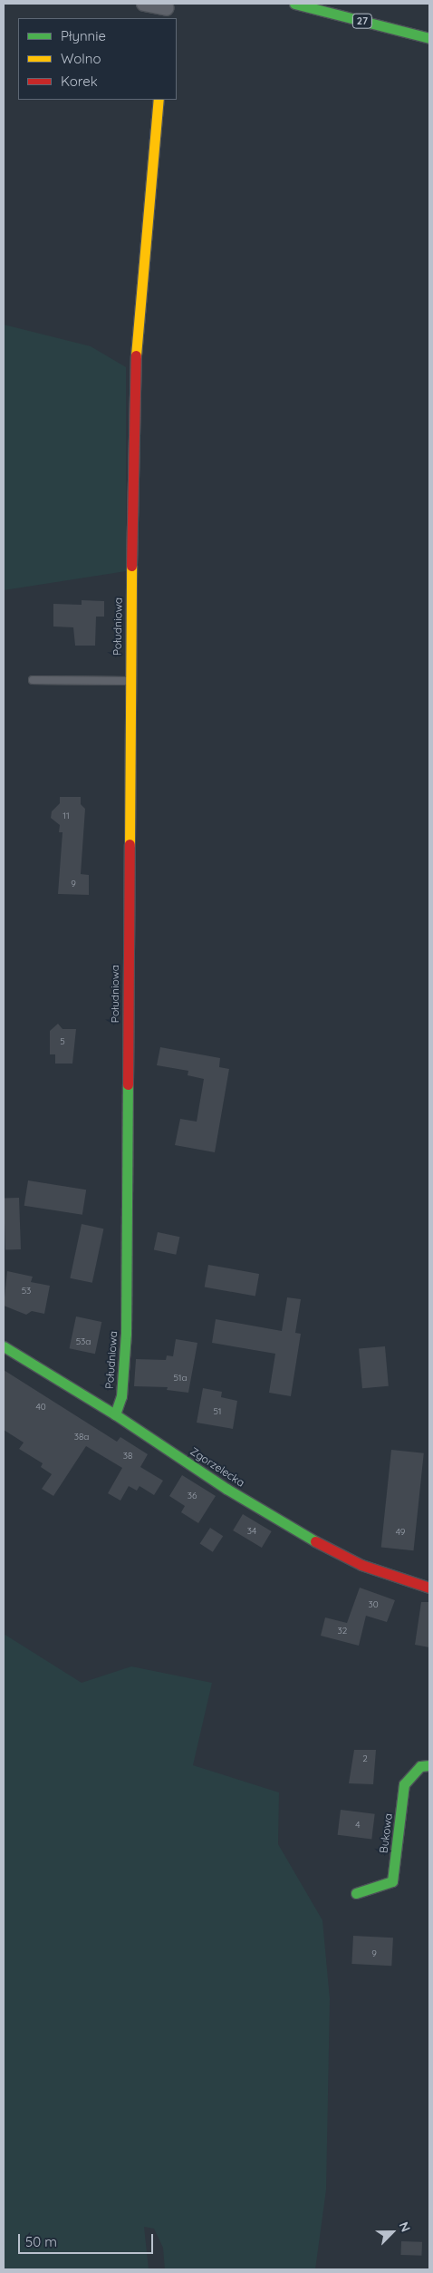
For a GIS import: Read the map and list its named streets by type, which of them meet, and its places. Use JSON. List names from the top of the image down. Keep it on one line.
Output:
{"streets":{"street":["27","Południowa","Zgorzelecka","Bukowa"]},"crossings":[["Południowa","Zgorzelecka"]],"house_numbers":["11","9","5","53","53a","51a","40","51","38a","38","36","34","49","30","32","2","4","9"],"legend":["Płynnie","Wolno","Korek"],"scale_bar":"50 m","north":"top right"}
